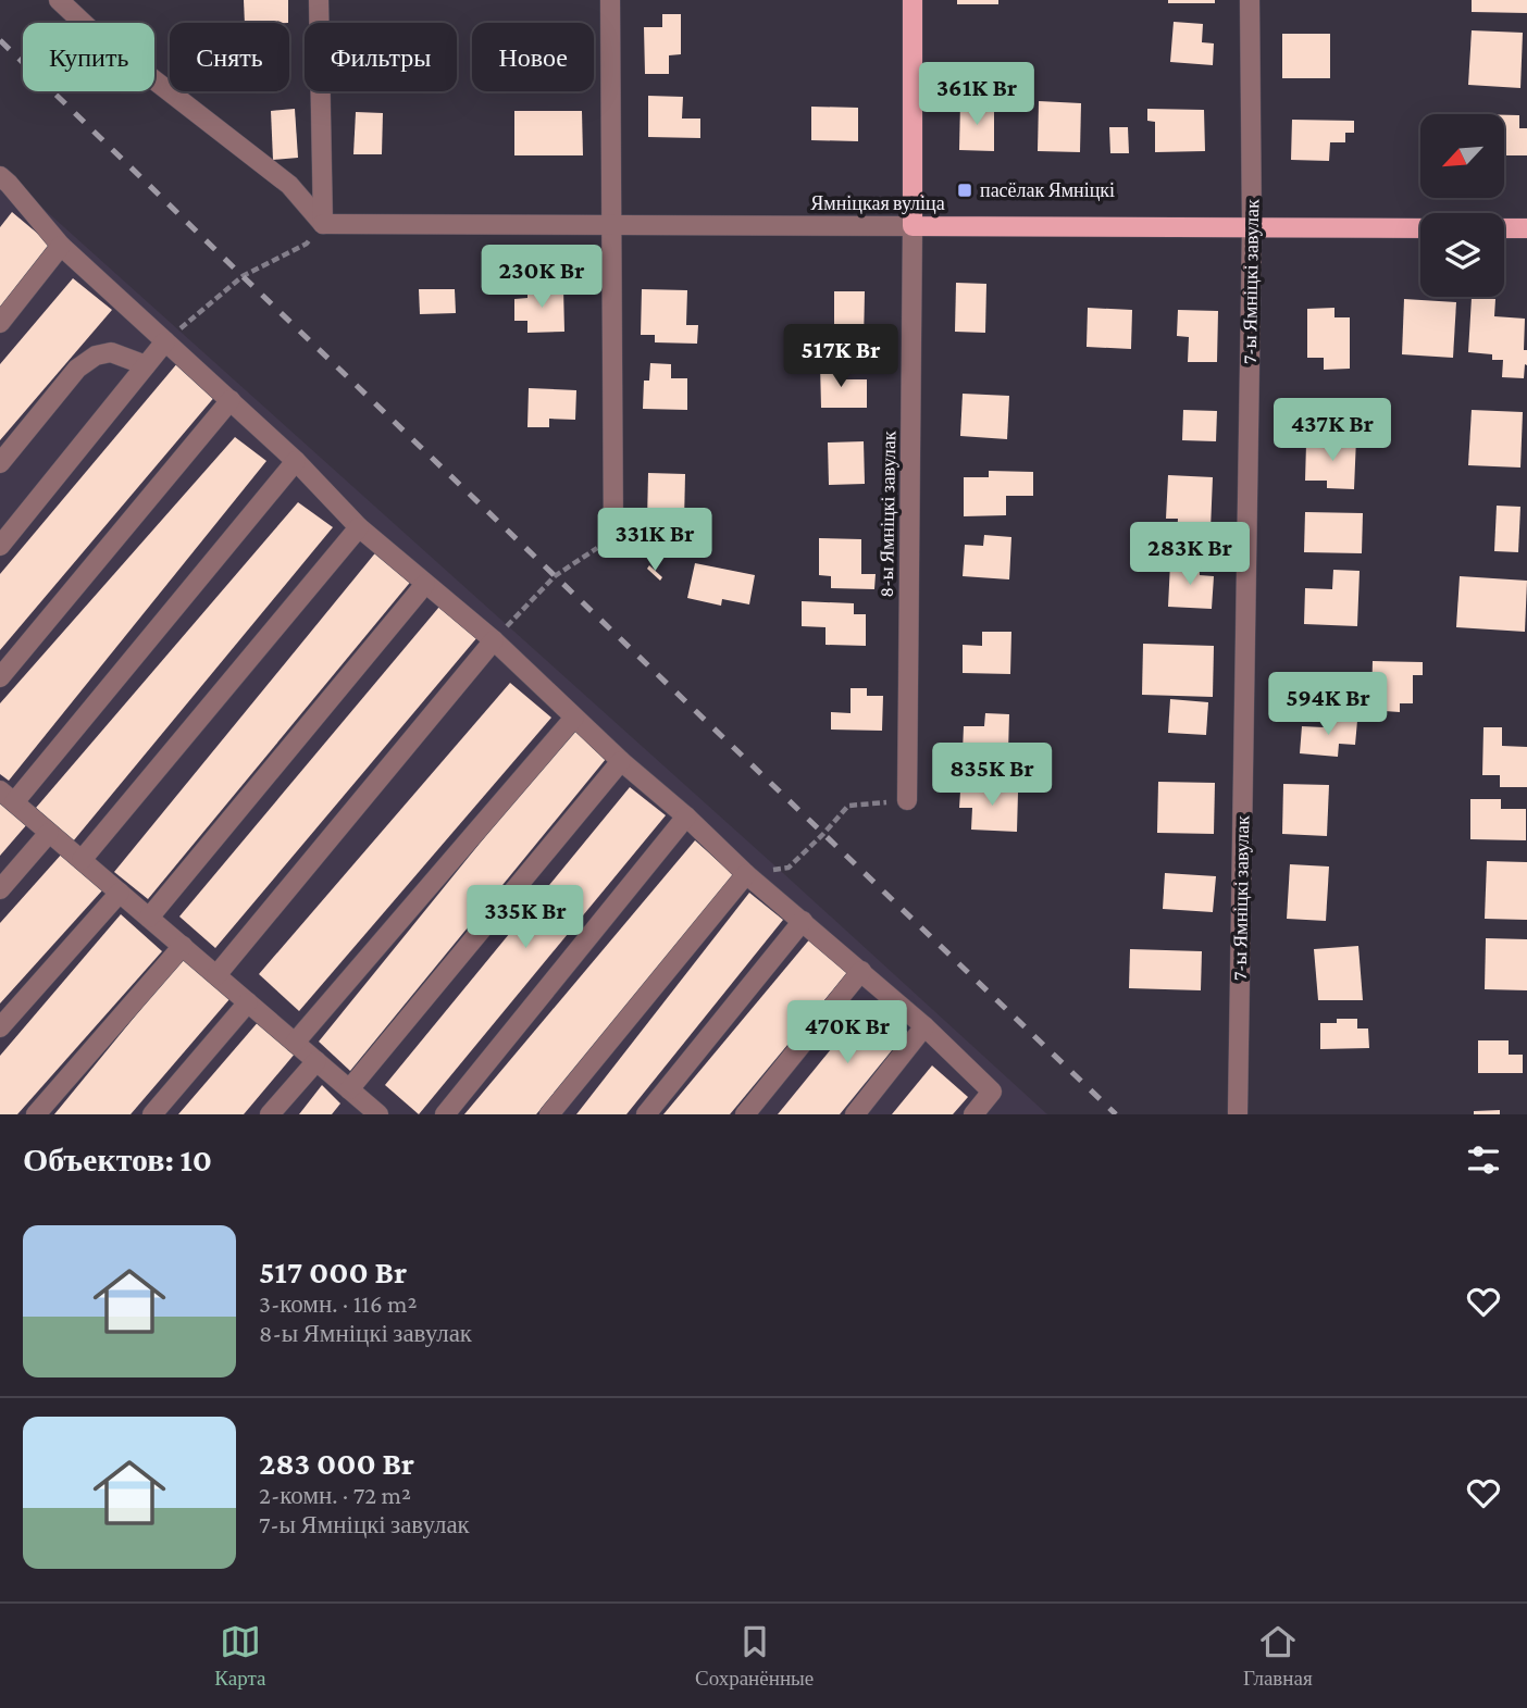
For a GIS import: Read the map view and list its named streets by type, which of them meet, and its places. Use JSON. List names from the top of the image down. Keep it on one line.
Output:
{"streets":{"main road":["Ямніцкая вуліца","8-ы Ямніцкі завулак"],"street":["7-ы Ямніцкі завулак"]},"crossings":[["Ямніцкая вуліца","7-ы Ямніцкі завулак"],["Ямніцкая вуліца","8-ы Ямніцкі завулак"]],"places":{"transit":["пасёлак Ямніцкі"]},"north":"bottom left","page":{"chip":["Купить","Снять","Фильтры","Новое"],"price":["361K Br","230K Br","517K Br","437K Br","331K Br","283K Br","594K Br","835K Br","335K Br","470K Br"],"heading":"Объектов: 10","list":[{"name":"517 000 Br","note":"3-комн. · 116 m² · 8-ы Ямніцкі завулак"},{"name":"283 000 Br","note":"2-комн. · 72 m² · 7-ы Ямніцкі завулак"}],"tabs":["Карта","Сохранённые","Главная"]}}
